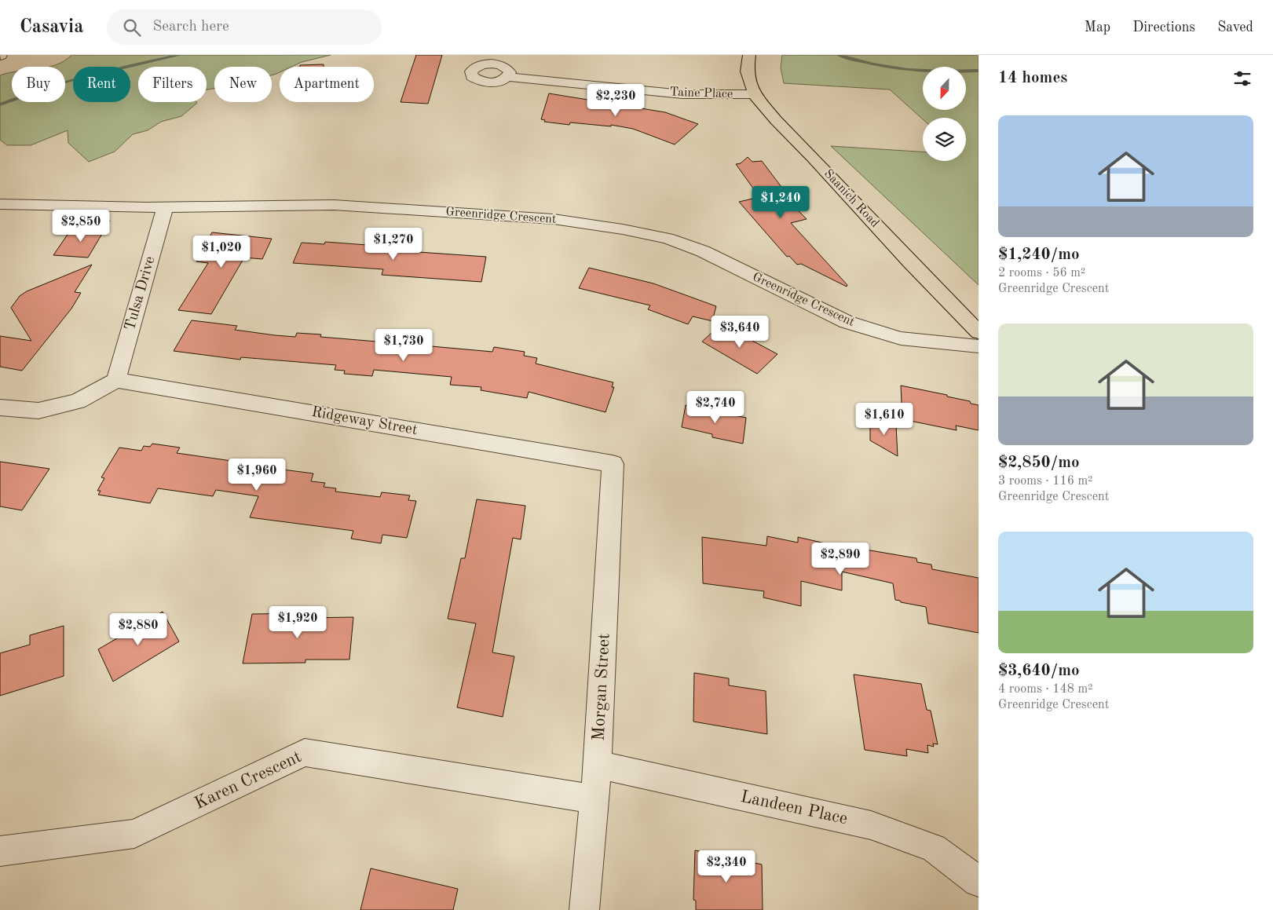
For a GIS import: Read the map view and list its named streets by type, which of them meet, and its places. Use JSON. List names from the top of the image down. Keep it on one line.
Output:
{"streets":{"main road":["Saanich Road"],"street":["Taine Place","Greenridge Crescent","Tulsa Drive","Ridgeway Street","Morgan Street","Karen Crescent","Landeen Place"]},"crossings":[["Taine Place","Saanich Road"],["Greenridge Crescent","Tulsa Drive"],["Tulsa Drive","Ridgeway Street"],["Ridgeway Street","Morgan Street"],["Morgan Street","Karen Crescent"],["Morgan Street","Landeen Place"]],"north":"bottom","page":{"header":"Casavia","search":"Search here","nav":["Map","Directions","Saved"],"heading":"14 homes","chip":["Buy","Rent","Filters","New","Apartment"],"price":["$2,230","$1,240","$2,850","$1,270","$1,020","$3,640","$1,730","$2,740","$1,610","$1,960","$2,890","$1,920","$2,880","$2,340"],"list":[{"name":"$1,240/mo","note":"2 rooms · 56 m² · Greenridge Crescent"},{"name":"$2,850/mo","note":"3 rooms · 116 m² · Greenridge Crescent"},{"name":"$3,640/mo","note":"4 rooms · 148 m² · Greenridge Crescent"}]}}
